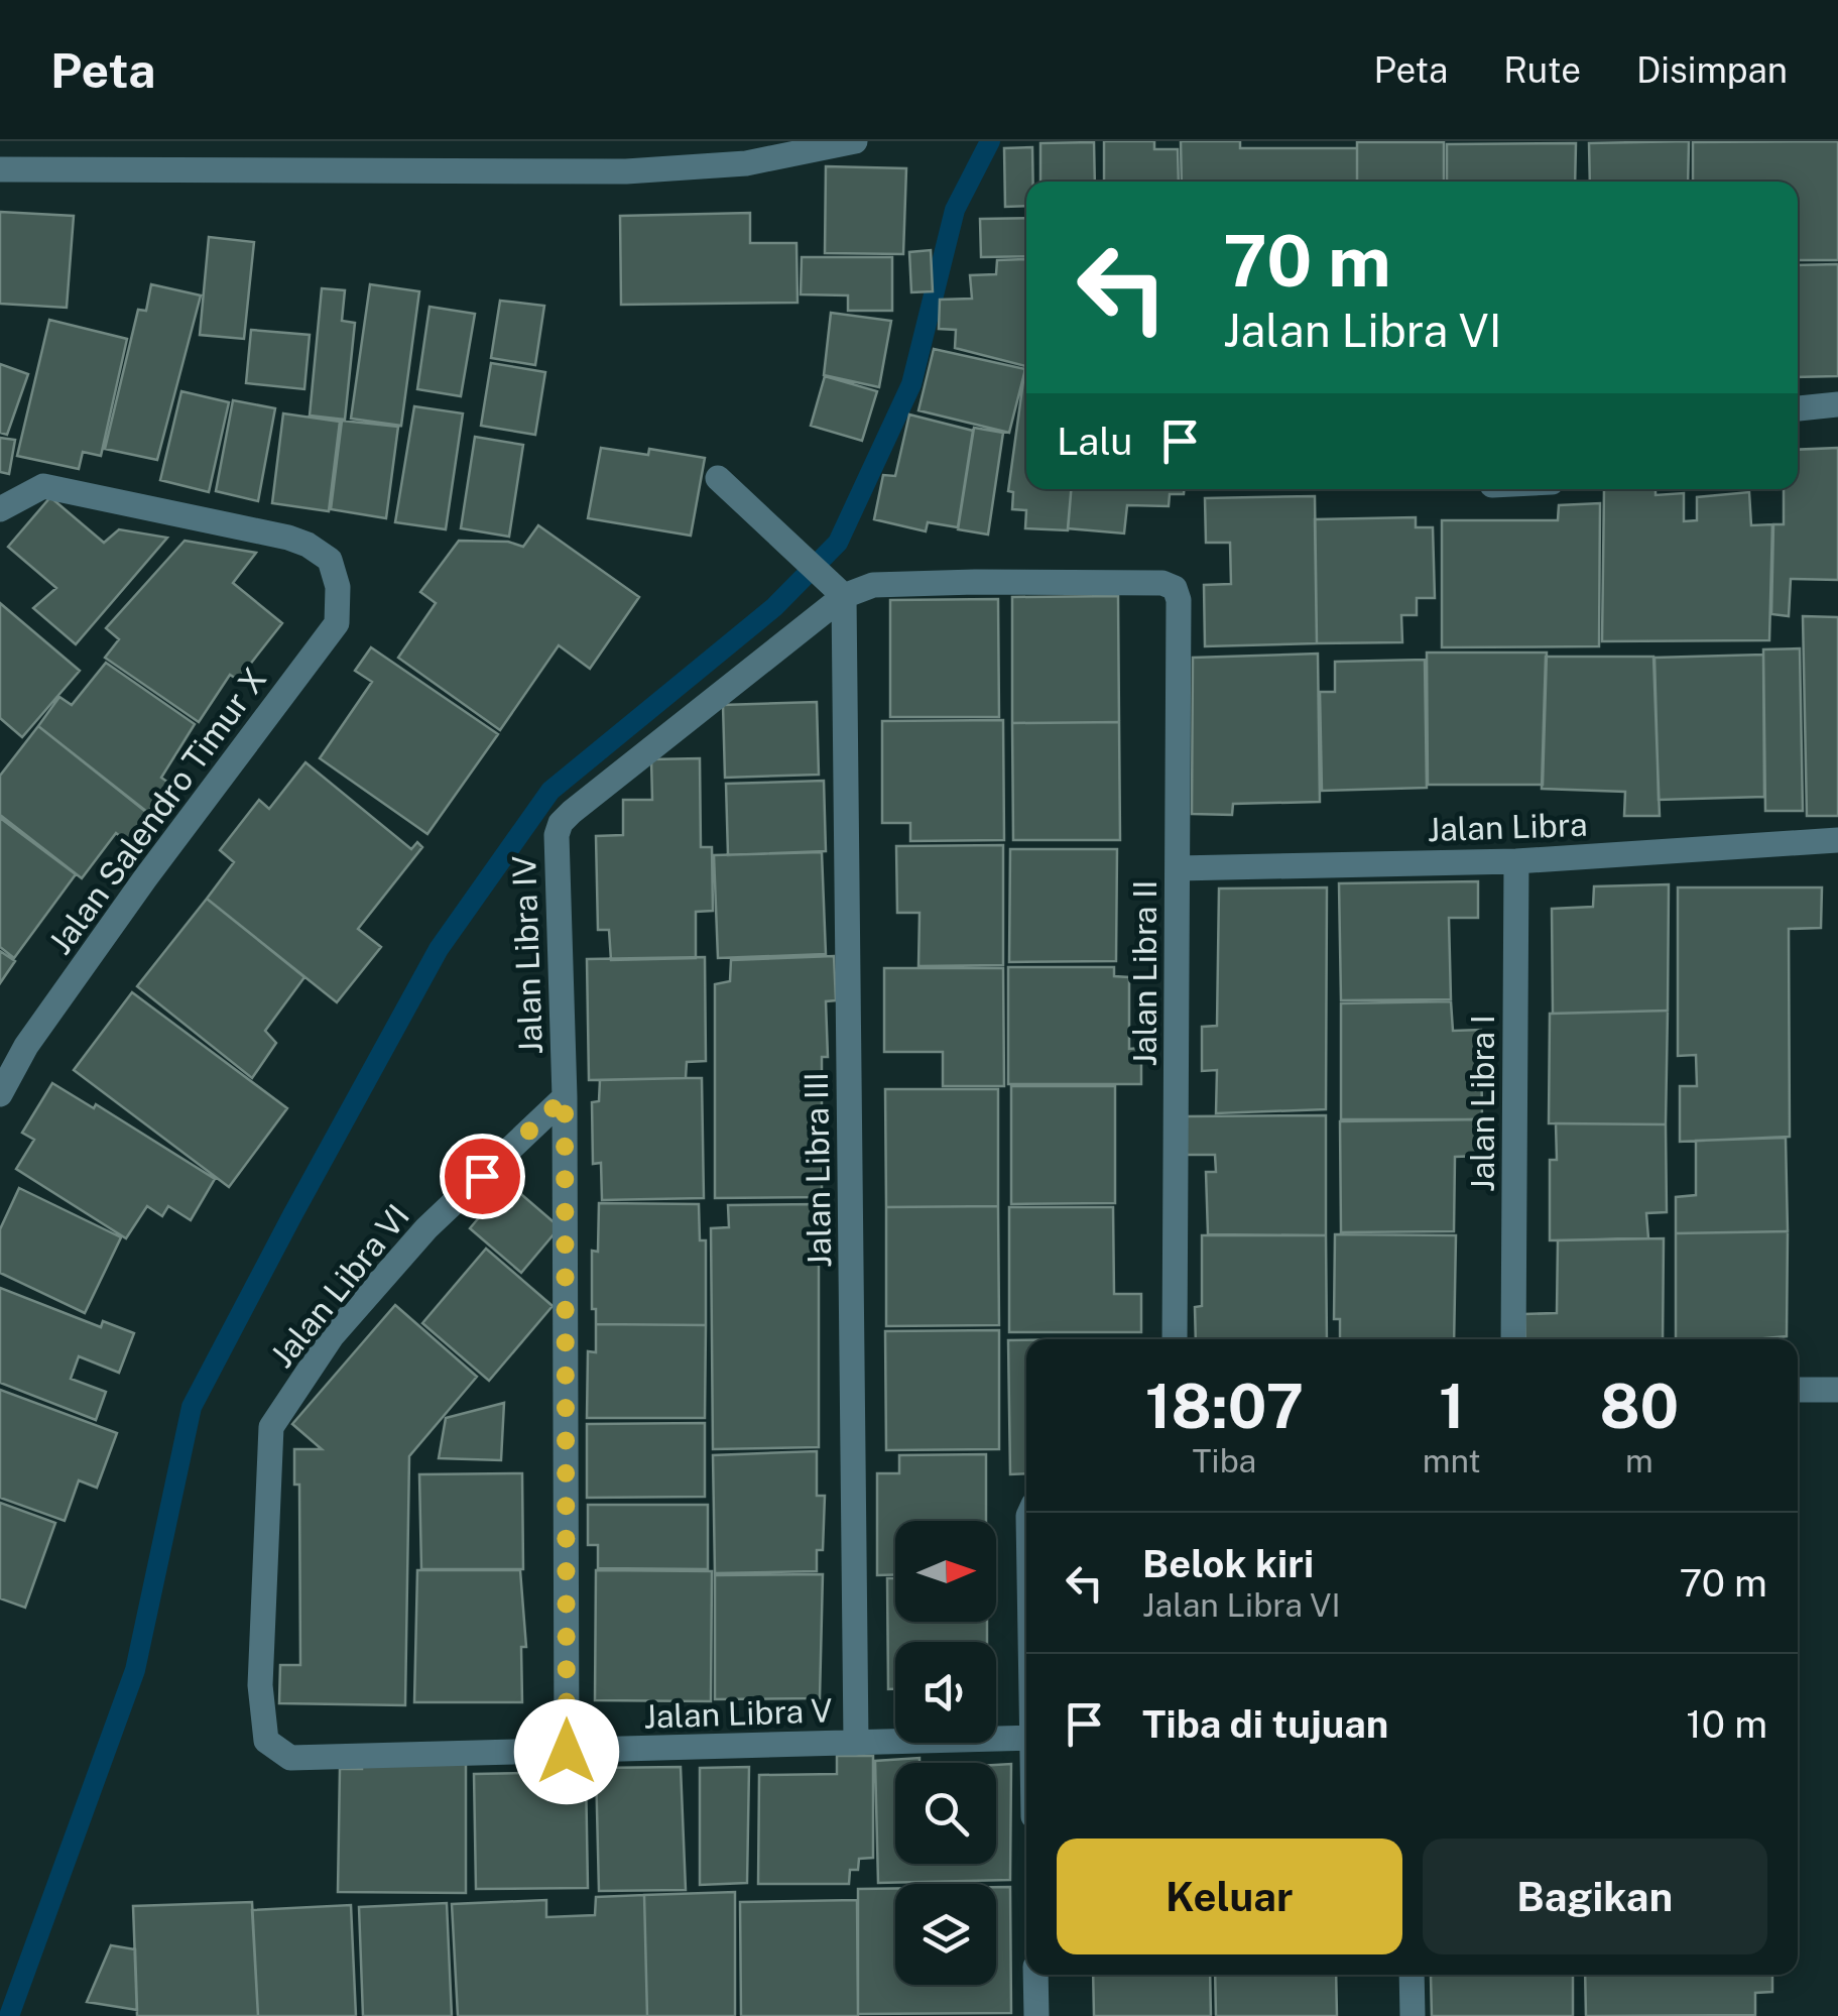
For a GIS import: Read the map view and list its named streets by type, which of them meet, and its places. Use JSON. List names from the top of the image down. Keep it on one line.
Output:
{"streets":{"street":["Jalan Salendro Timur X","Jalan Libra","Jalan Libra IV","Jalan Libra II","Jalan Libra I","Jalan Libra III","Jalan Libra VI","Jalan Libra V"]},"crossings":[["Jalan Libra","Jalan Libra II"],["Jalan Libra","Jalan Libra I"],["Jalan Libra IV","Jalan Libra II"],["Jalan Libra IV","Jalan Libra III"],["Jalan Libra IV","Jalan Libra VI"],["Jalan Libra IV","Jalan Libra V"],["Jalan Libra II","Jalan Libra III"],["Jalan Libra III","Jalan Libra V"],["Jalan Libra VI","Jalan Libra V"]],"north":"right","page":{"header":"Peta","nav":["Peta","Rute","Disimpan"],"turn":["70 m","Jalan Libra VI"],"then":"Lalu","eta":["18:07","Tiba","1","mnt","80","m"],"list":[{"name":"Belok kiri","note":"Jalan Libra VI","value":"70 m"},{"name":"Tiba di tujuan","value":"10 m"}],"buttons":["Keluar","Bagikan"]}}
